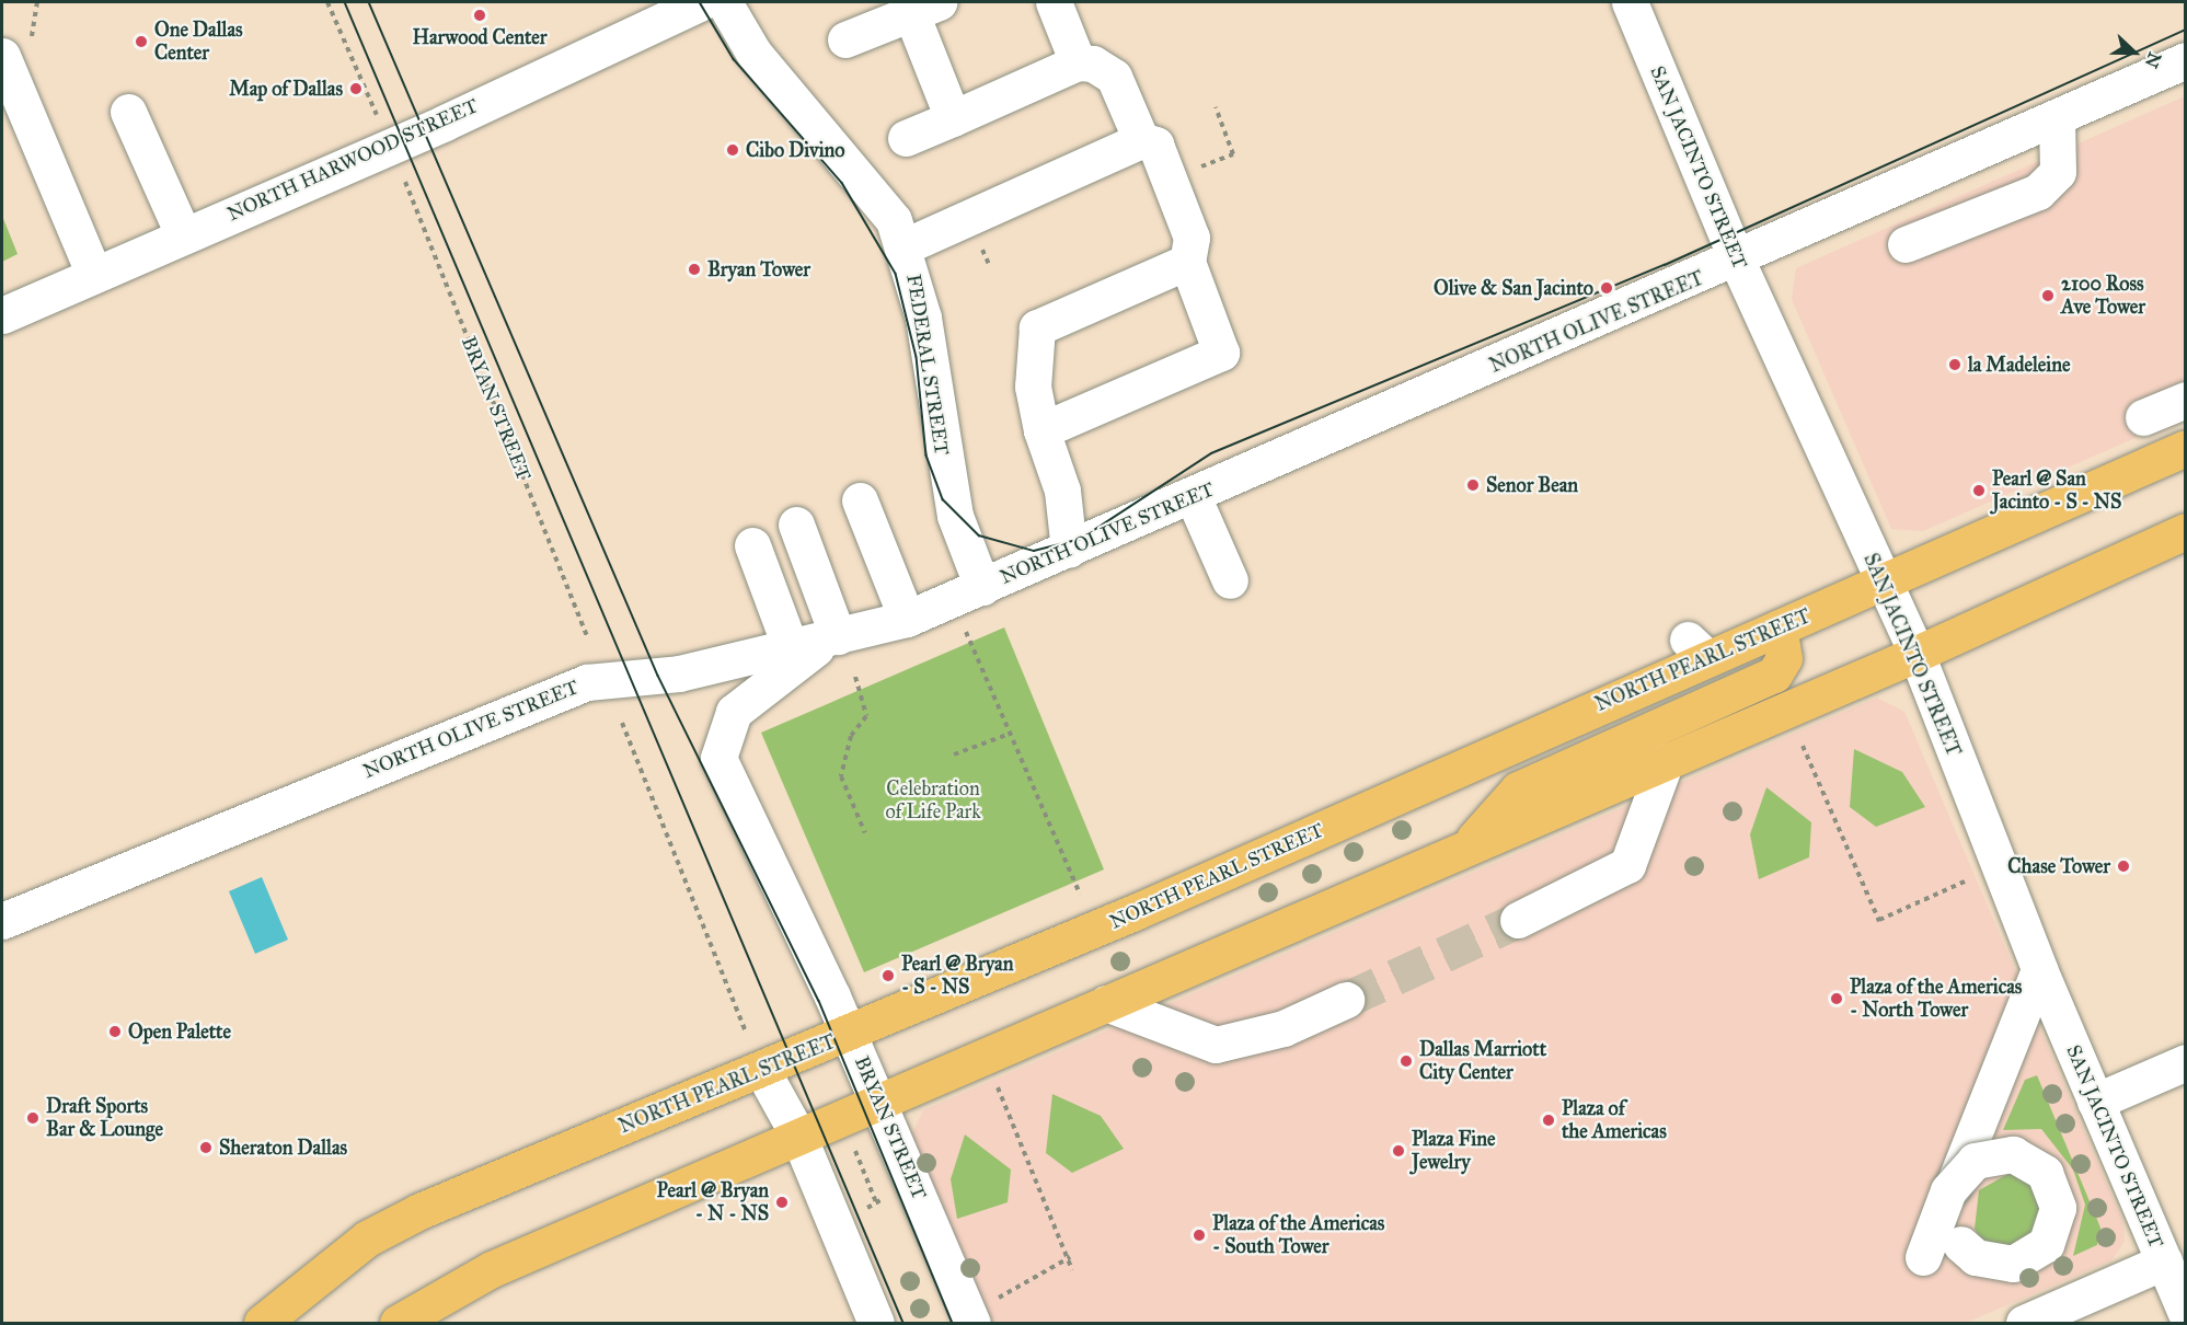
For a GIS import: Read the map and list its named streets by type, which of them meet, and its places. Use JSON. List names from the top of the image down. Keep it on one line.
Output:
{"streets":{"main road":["NORTH PEARL STREET"],"street":["NORTH HARWOOD STREET","SAN JACINTO STREET","NORTH OLIVE STREET","FEDERAL STREET","BRYAN STREET"]},"crossings":[["SAN JACINTO STREET","NORTH OLIVE STREET"],["SAN JACINTO STREET","NORTH PEARL STREET"],["NORTH OLIVE STREET","FEDERAL STREET"],["NORTH OLIVE STREET","BRYAN STREET"],["BRYAN STREET","NORTH PEARL STREET"]],"parks":["Celebration of Life Park"],"places":["Harwood Center","One Dallas Center","Map of Dallas","Cibo Divino","Bryan Tower","Olive & San Jacinto","2100 Ross Ave Tower","la Madeleine","Senor Bean","Pearl @ San Jacinto - S - NS","Chase Tower","Pearl @ Bryan - S - NS","Plaza of the Americas - North Tower","Open Palette","Dallas Marriott City Center","Draft Sports Bar & Lounge","Plaza of the Americas","Sheraton Dallas","Plaza Fine Jewelry","Pearl @ Bryan - N - NS","Plaza of the Americas - South Tower"],"north":"right"}
